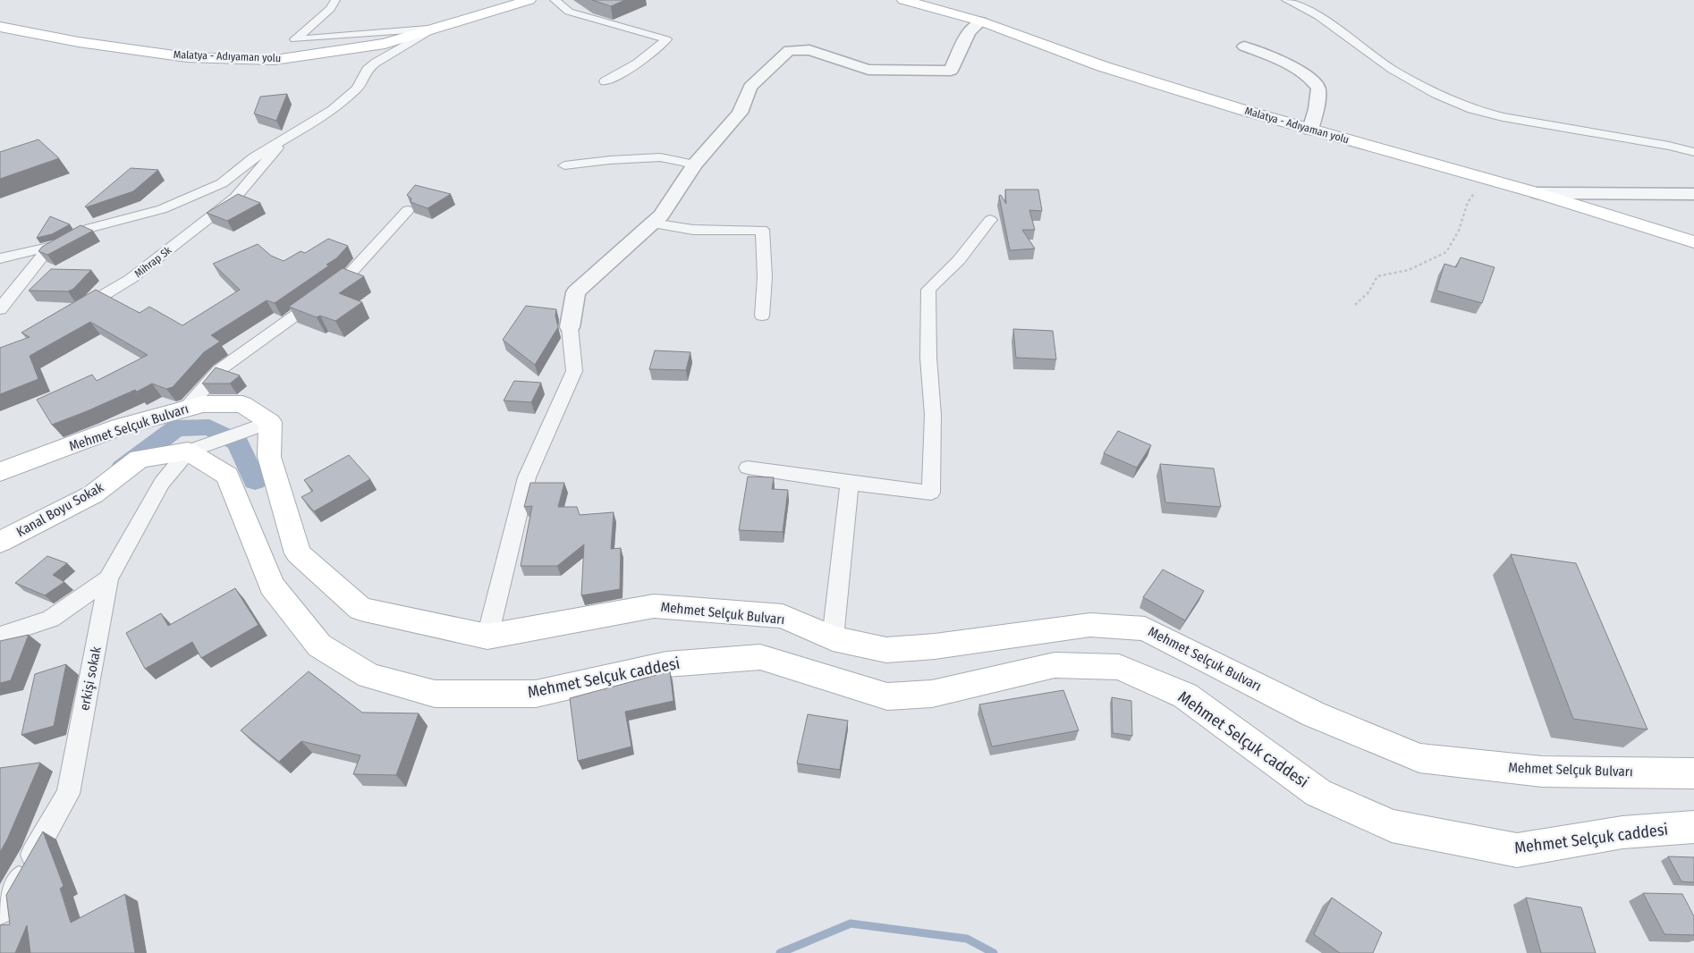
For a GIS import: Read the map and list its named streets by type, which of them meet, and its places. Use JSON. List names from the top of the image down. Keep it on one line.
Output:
{"streets":{"main road":["Malatya - Adıyaman yolu","Mehmet Selçuk Bulvarı","Kanal Boyu Sokak","Mehmet Selçuk caddesi"],"street":["Mihrap Sk","erkişi sokak"]},"crossings":[["Kanal Boyu Sokak","Mehmet Selçuk caddesi"],["Kanal Boyu Sokak","erkişi sokak"],["Mehmet Selçuk caddesi","erkişi sokak"]]}
